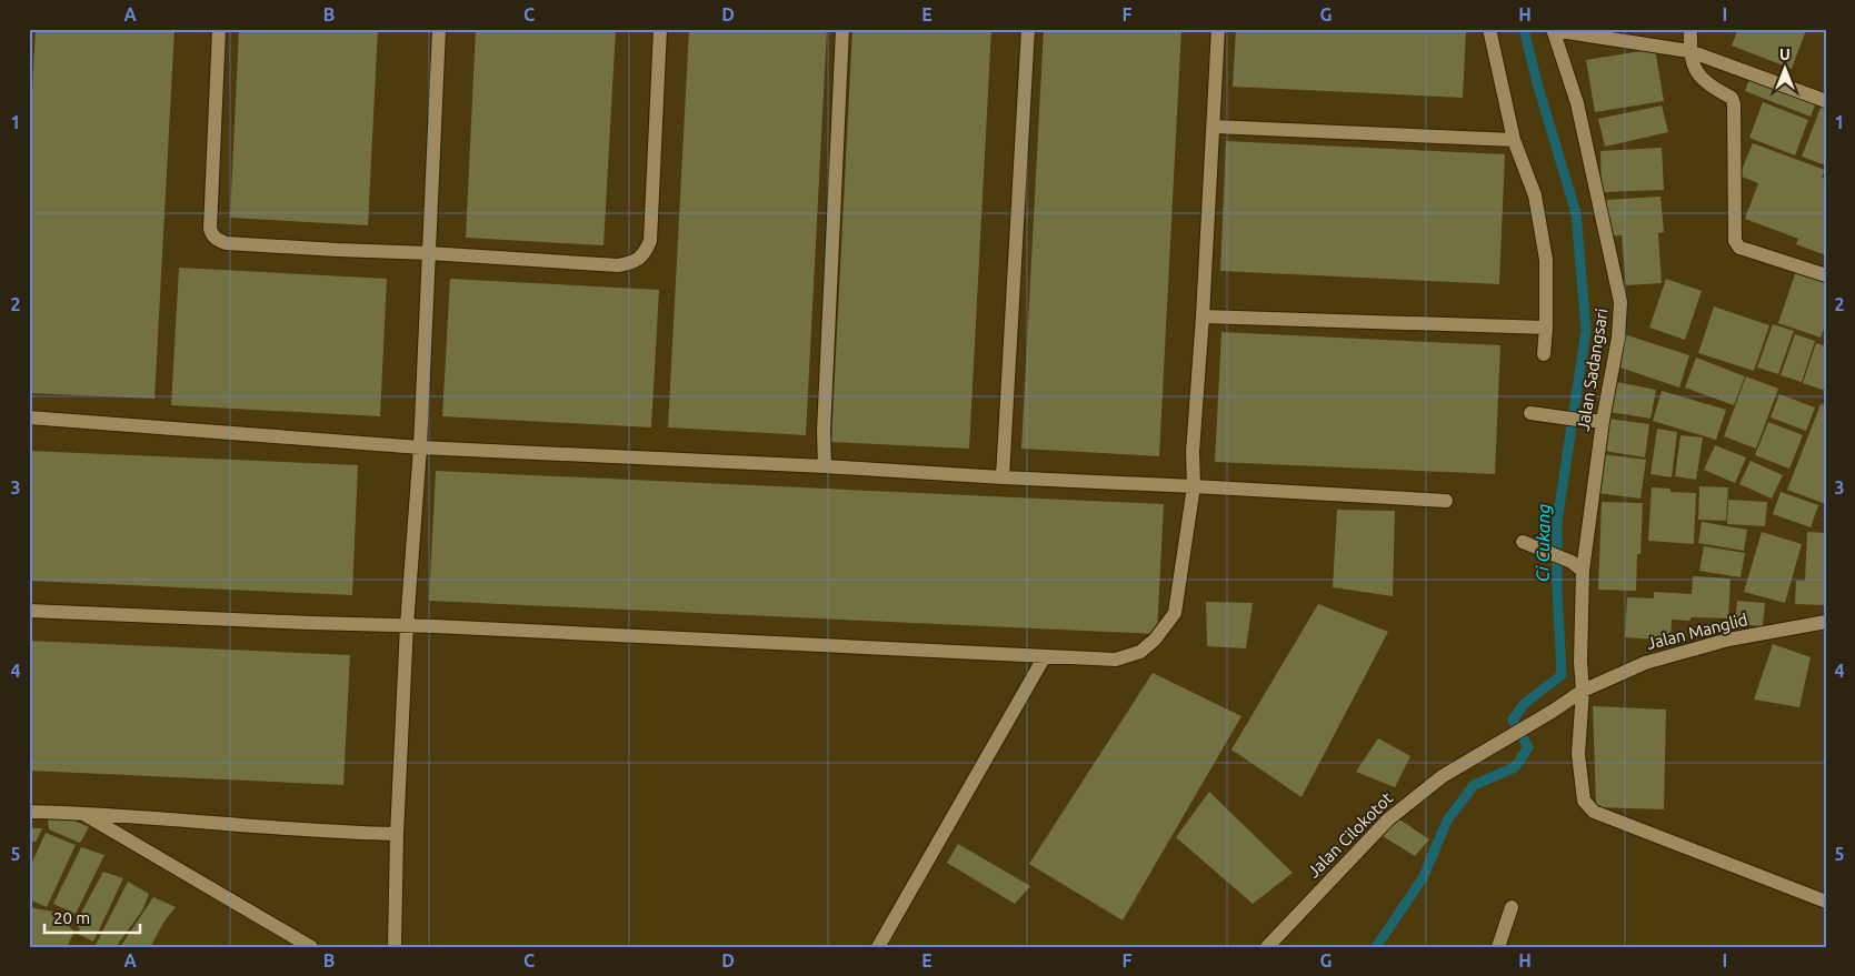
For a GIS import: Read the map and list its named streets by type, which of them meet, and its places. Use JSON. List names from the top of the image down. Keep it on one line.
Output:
{"streets":{"street":["Jalan Sadangsari","Jalan Manglid","Jalan Cilokotot"]},"crossings":[["Jalan Sadangsari","Jalan Manglid"],["Jalan Sadangsari","Jalan Cilokotot"],["Jalan Manglid","Jalan Cilokotot"]],"water":["Ci Cukang"],"scale_bar":"20 m","north":"top","grid":{"columns":["A","B","C","D","E","F","G","H","I"],"rows":["1","2","3","4","5"]}}
